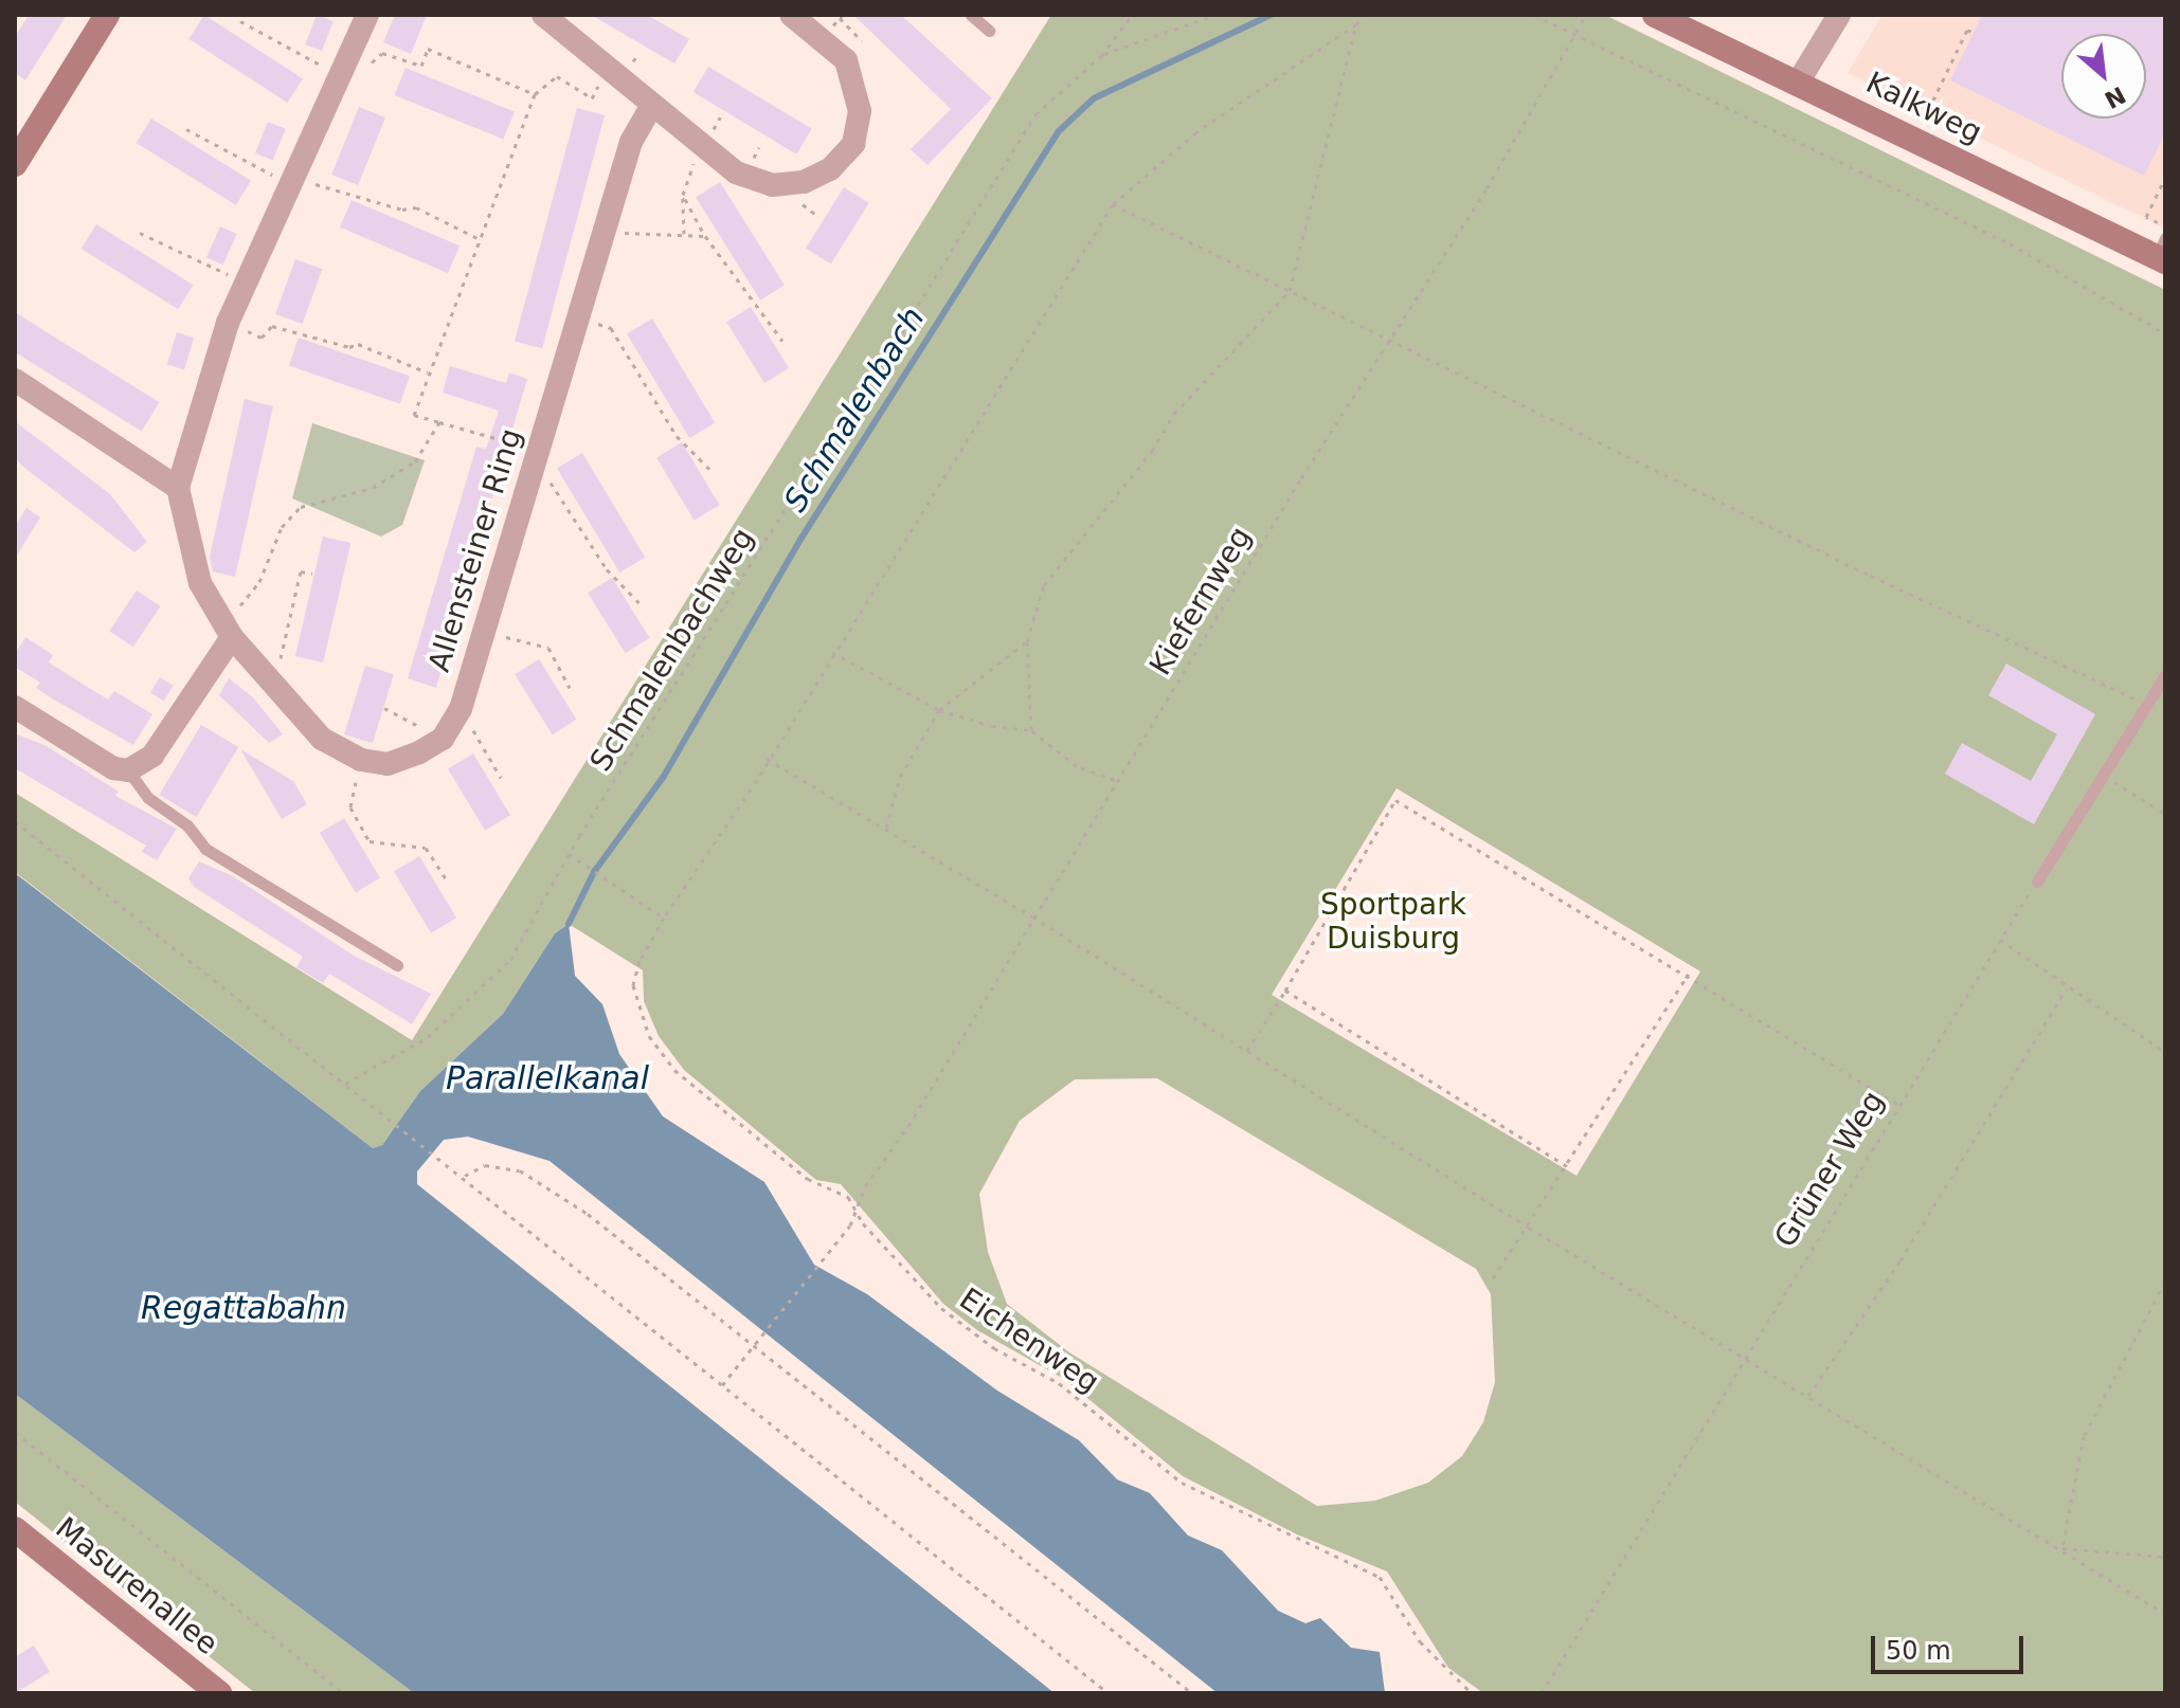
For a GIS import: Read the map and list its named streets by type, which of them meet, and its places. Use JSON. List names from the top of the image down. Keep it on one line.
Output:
{"streets":{"street":["Kalkweg","Allensteiner Ring","Masurenallee"],"path":["Kiefernweg","Schmalenbachweg","Grüner Weg","Eichenweg"]},"crossings":[["Kiefernweg","Eichenweg"]],"water":["Schmalenbach","Parallelkanal","Regattabahn"],"parks":["Sportpark Duisburg"],"scale_bar":"50 m","north":"bottom right"}
